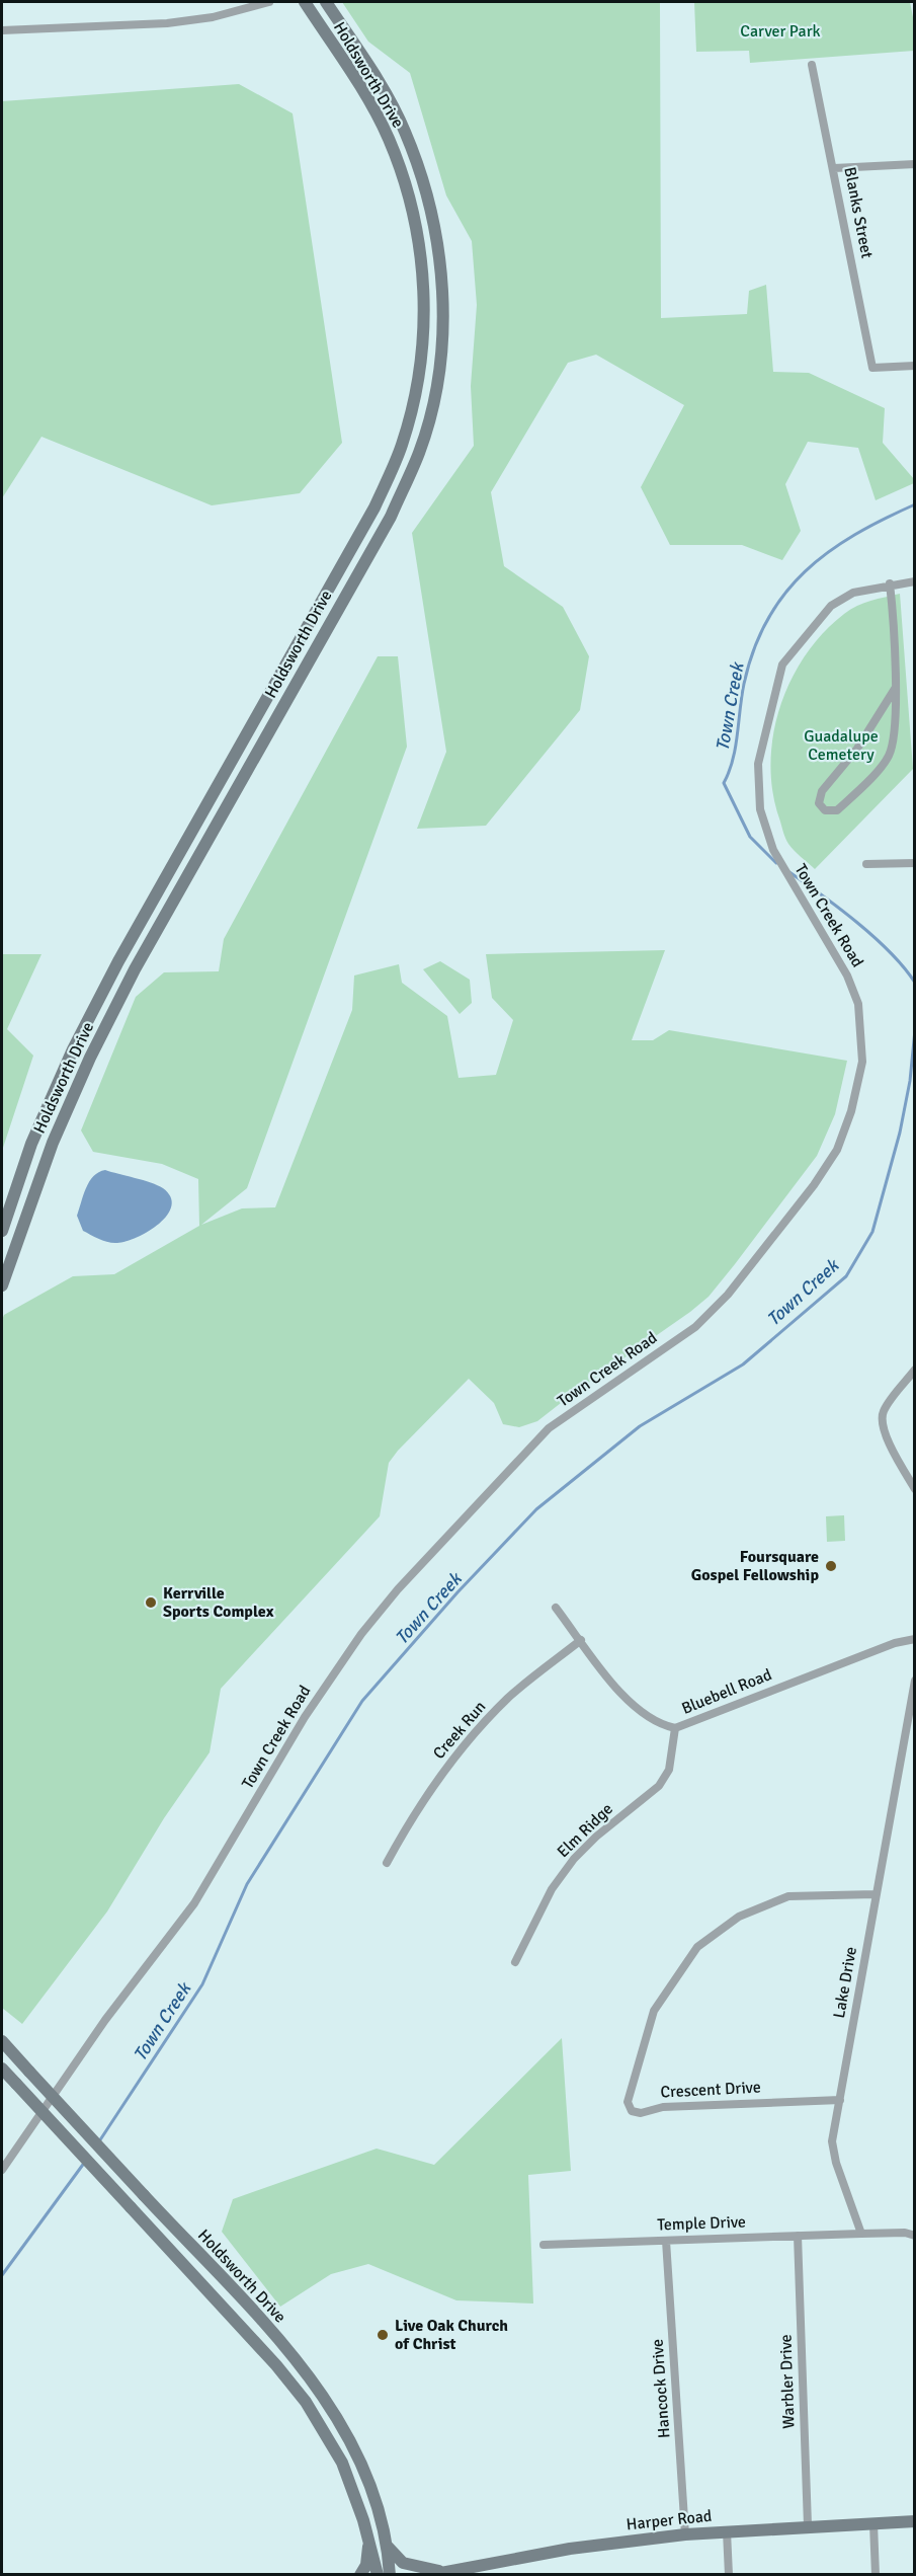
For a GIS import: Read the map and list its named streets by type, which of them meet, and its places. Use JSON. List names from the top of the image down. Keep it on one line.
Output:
{"streets":{"main road":["Holdsworth Drive","Harper Road"],"street":["Blanks Street","Town Creek Road","Bluebell Road","Creek Run","Elm Ridge","Lake Drive","Crescent Drive","Temple Drive","Warbler Drive","Hancock Drive"]},"crossings":[["Bluebell Road","Creek Run"],["Bluebell Road","Elm Ridge"],["Lake Drive","Crescent Drive"],["Lake Drive","Temple Drive"],["Temple Drive","Warbler Drive"],["Temple Drive","Hancock Drive"],["Warbler Drive","Harper Road"],["Hancock Drive","Harper Road"]],"water":["Town Creek"],"parks":["Carver Park","Guadalupe Cemetery"],"places":["Foursquare Gospel Fellowship","Kerrville Sports Complex","Live Oak Church of Christ"]}
